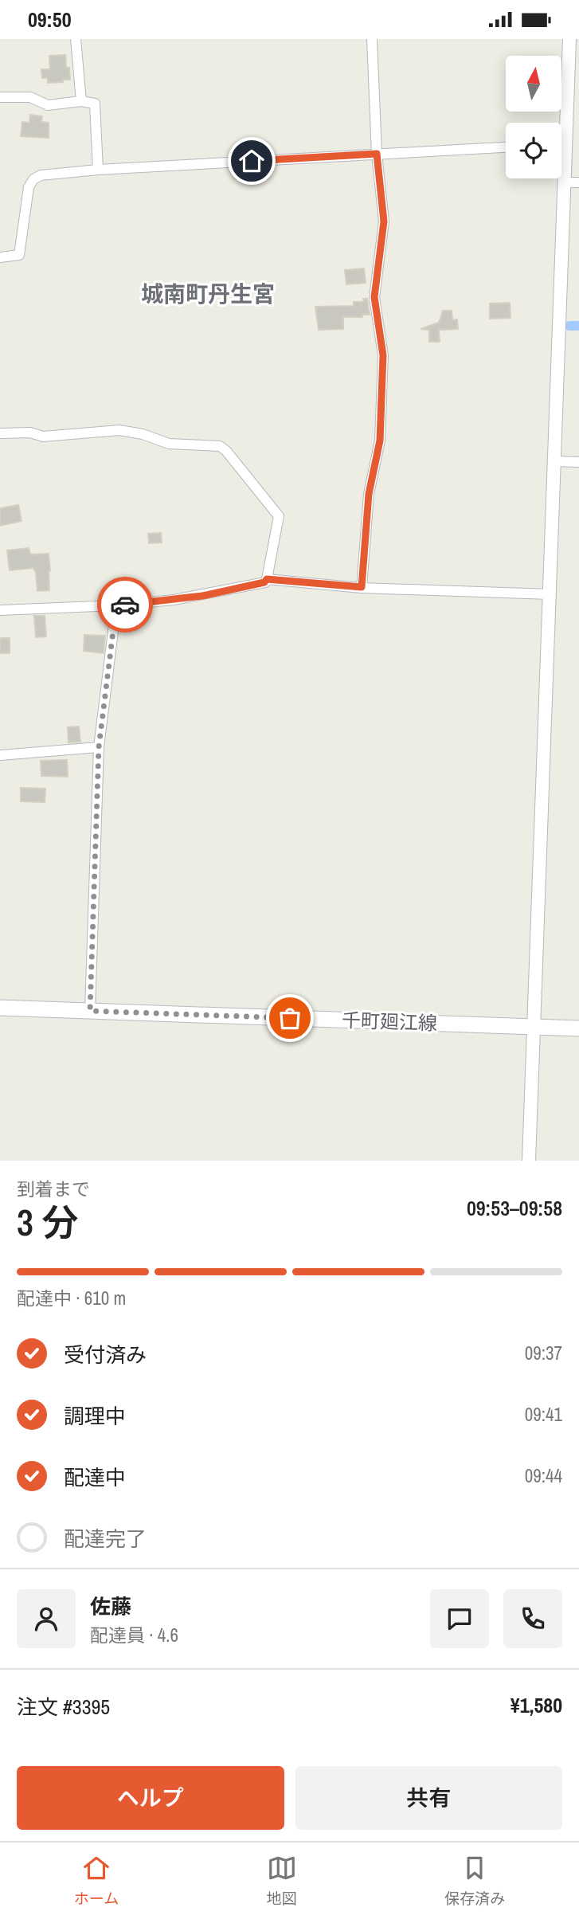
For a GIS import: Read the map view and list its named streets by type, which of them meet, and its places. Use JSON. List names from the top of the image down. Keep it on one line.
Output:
{"streets":{"main road":["千町廻江線"]},"districts":["城南町丹生宮"],"north":"top","page":{"status":"09:50","heading":["3 分","到着まで","09:53–09:58"],"panel":["佐藤","配達員 · 4.6","注文 #3395","¥1,580"],"bar":"配達中 · 610 m","list":[["受付済み","09:37"],["調理中","09:41"],["配達中","09:44"],"配達完了"],"buttons":["ヘルプ","共有"],"tabs":["ホーム","地図","保存済み"]}}
